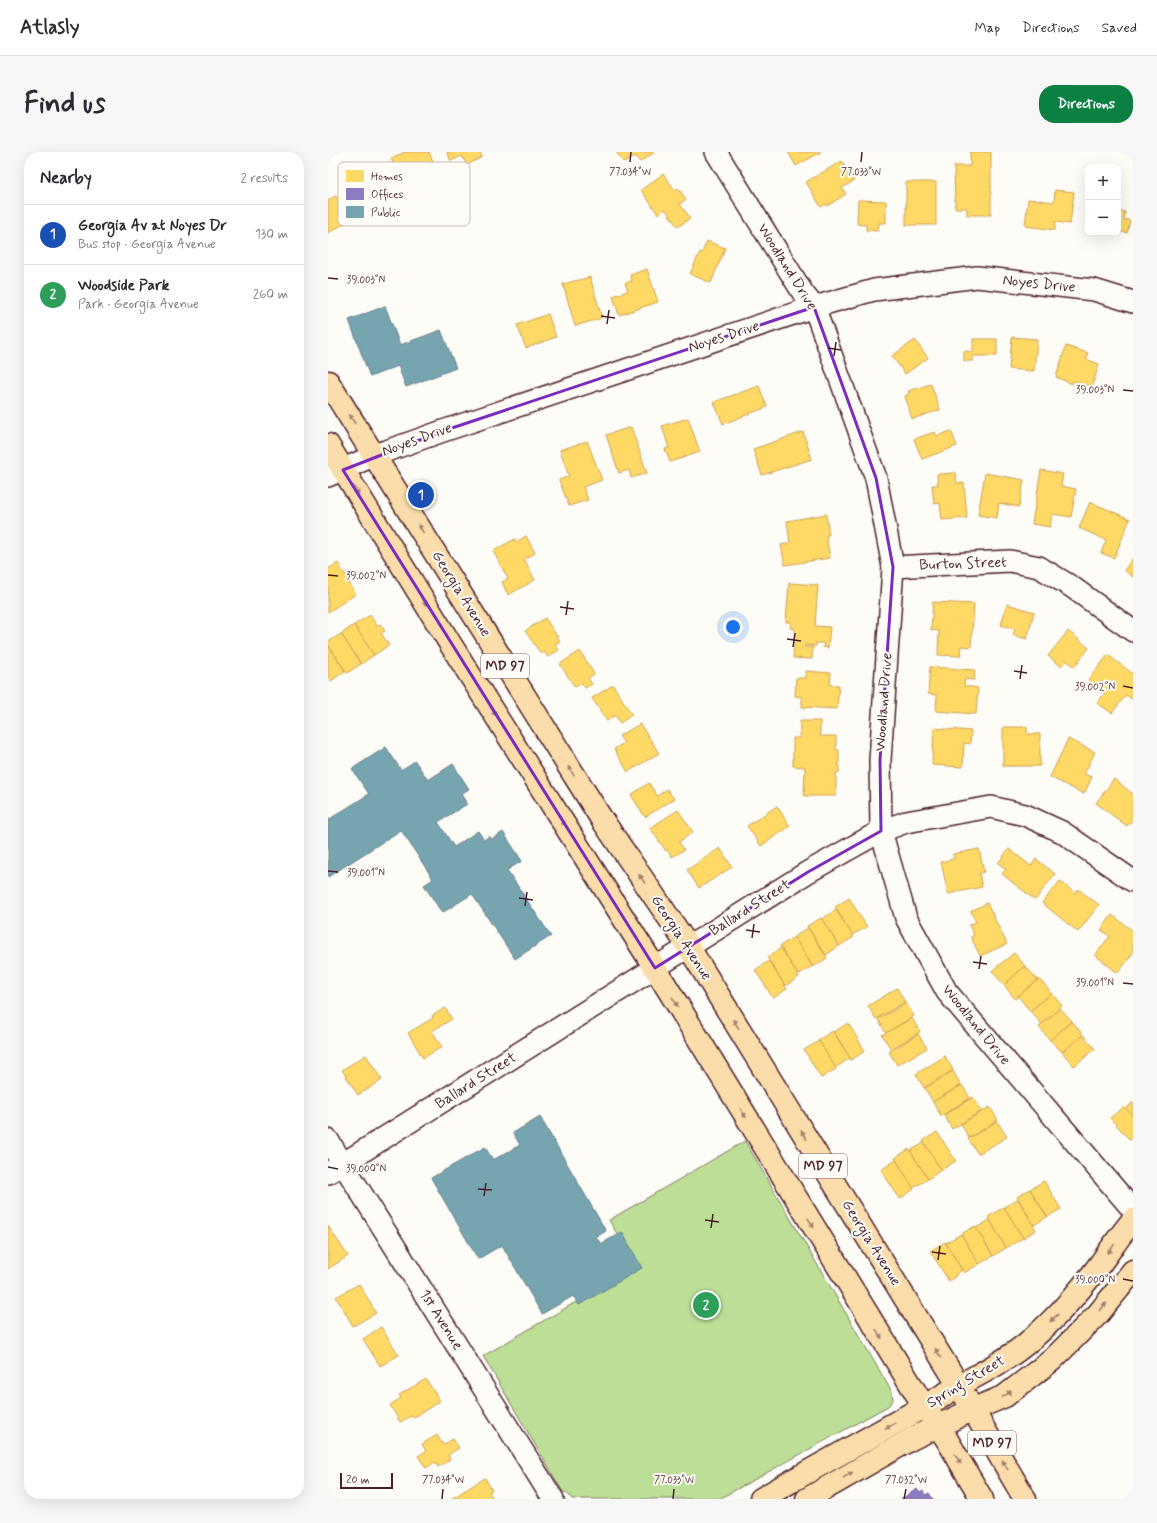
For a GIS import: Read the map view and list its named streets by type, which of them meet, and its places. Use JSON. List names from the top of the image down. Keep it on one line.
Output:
{"streets":{"main road":["Georgia Avenue","MD 97","Spring Street"],"street":["Woodland Drive","Noyes Drive","Burton Street","Ballard Street","1st Avenue"]},"crossings":[["Woodland Drive","Noyes Drive"],["Woodland Drive","Burton Street"],["Woodland Drive","Ballard Street"],["Noyes Drive","Georgia Avenue"],["Noyes Drive","MD 97"],["Georgia Avenue","Ballard Street"],["Georgia Avenue","Spring Street"],["MD 97","Ballard Street"],["MD 97","Spring Street"],["Ballard Street","1st Avenue"]],"legend":["Homes","Offices","Public"],"scale_bar":"20 m","page":{"header":"Atlasly","nav":["Map","Directions","Saved"],"buttons":"Directions","title":"Find us","heading":["Nearby","2 results"],"map_buttons":["+","−"],"list":[{"mark":"1","name":"Georgia Av at Noyes Dr","note":"Bus stop · Georgia Avenue","value":"130 m"},{"mark":"2","name":"Woodside Park","note":"Park · Georgia Avenue","value":"260 m"}],"pins":["1","2"],"scale":"20 m"},"coordinates":["77.034°W","77.033°W","39.003°N","39.002°N","39.001°N","39.000°N","77.032°W"]}
